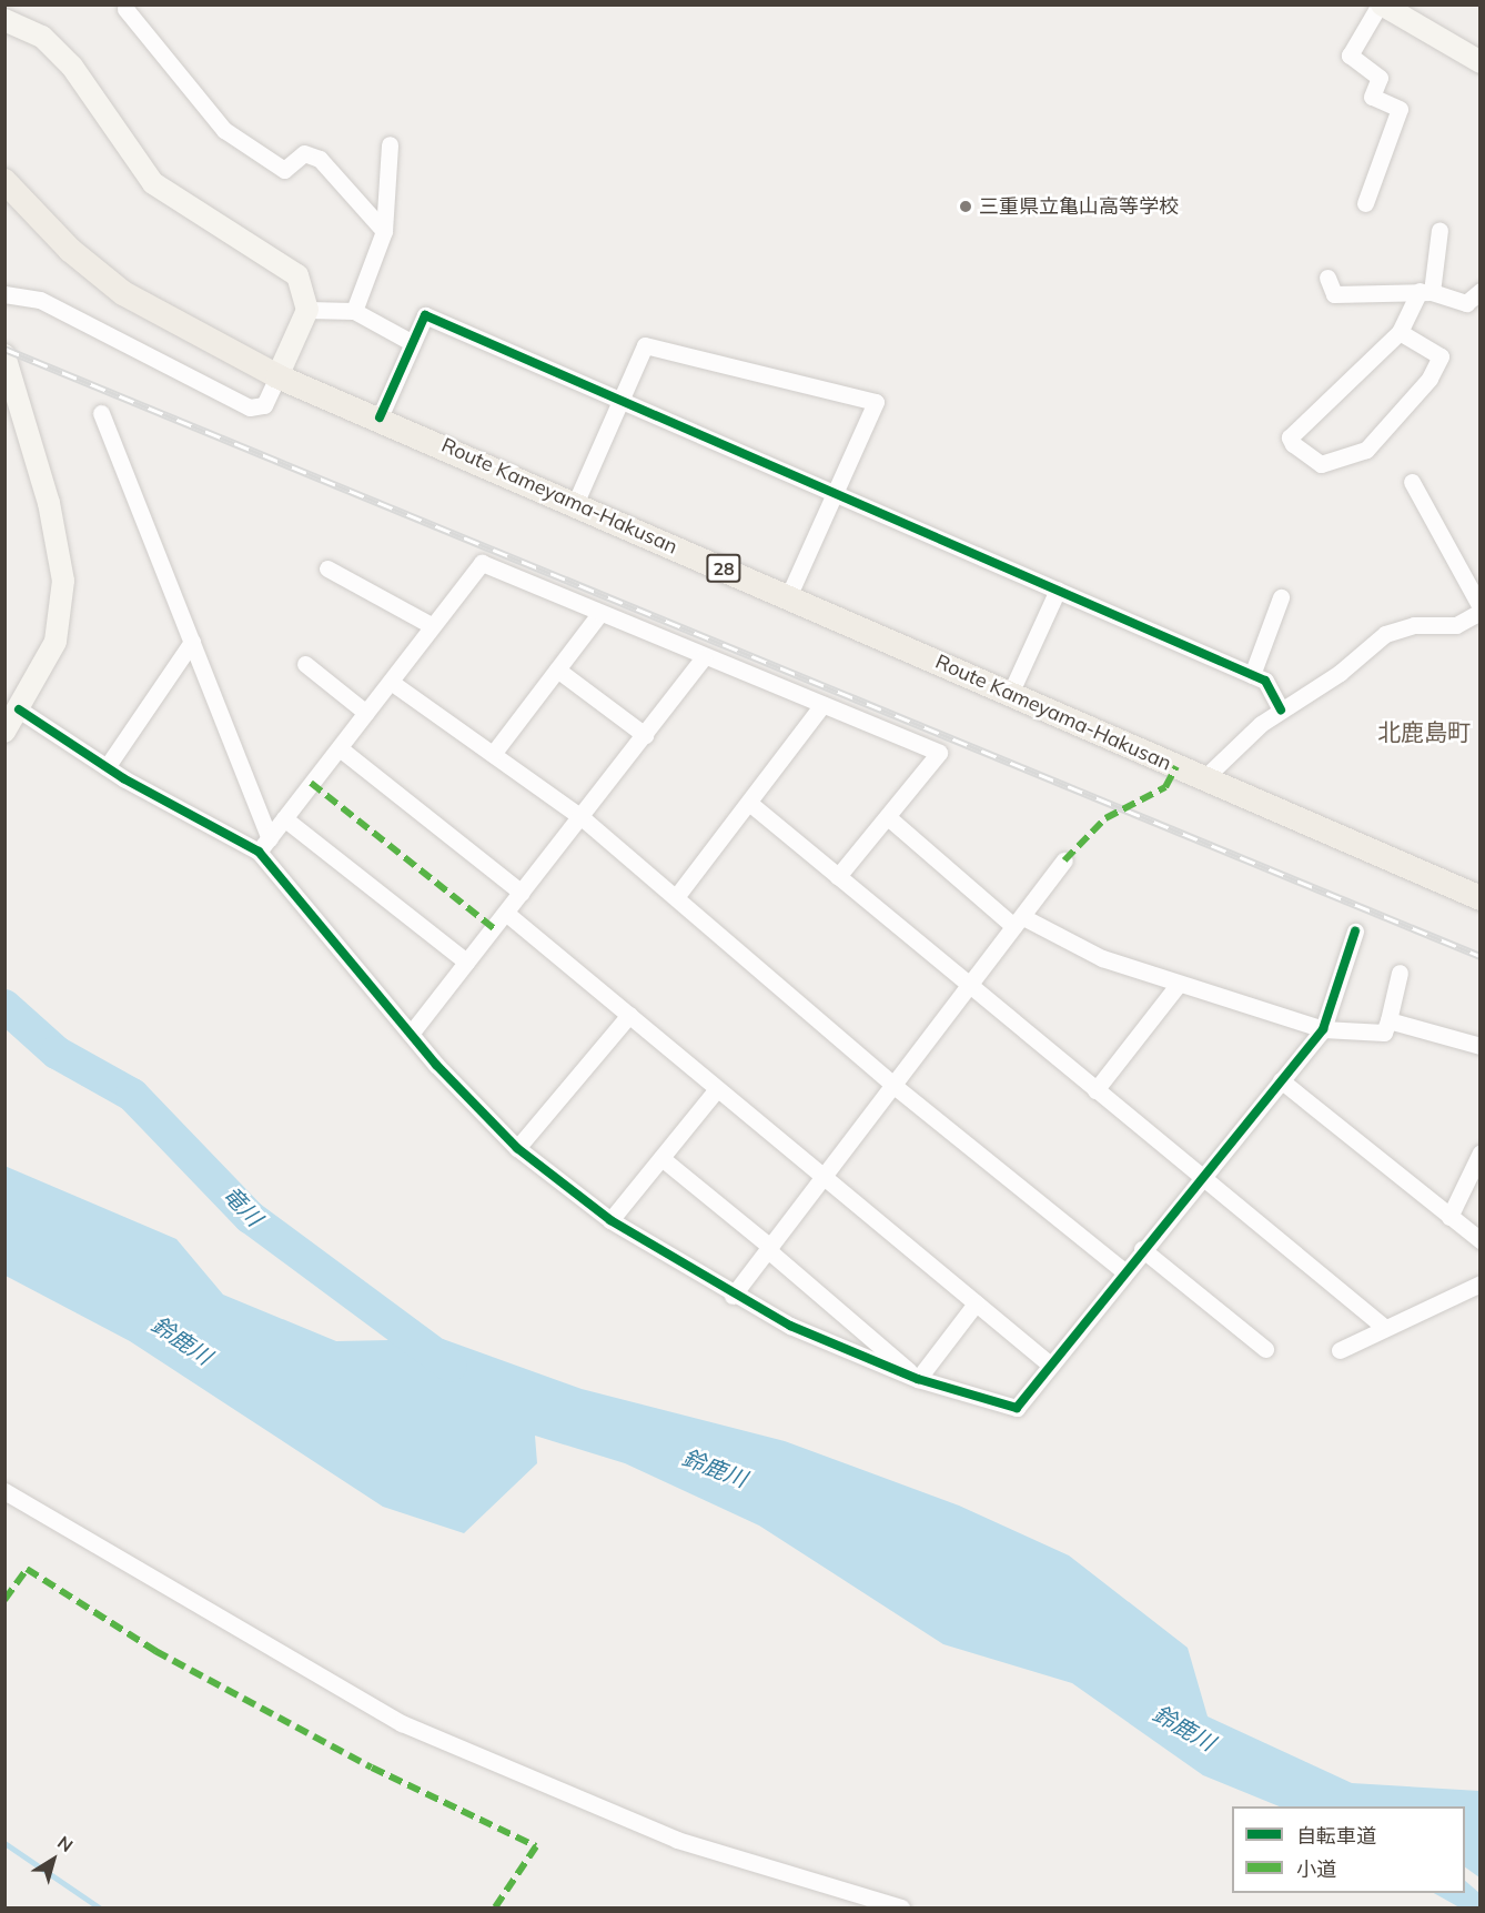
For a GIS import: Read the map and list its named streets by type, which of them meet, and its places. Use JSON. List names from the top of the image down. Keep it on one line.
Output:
{"streets":{"main road":["Route Kameyama-Hakusan","28"]},"districts":["北鹿島町"],"water":["竜川","鈴鹿川"],"places":["三重県立亀山高等学校"],"legend":["自転車道","小道"],"north":"top right"}
